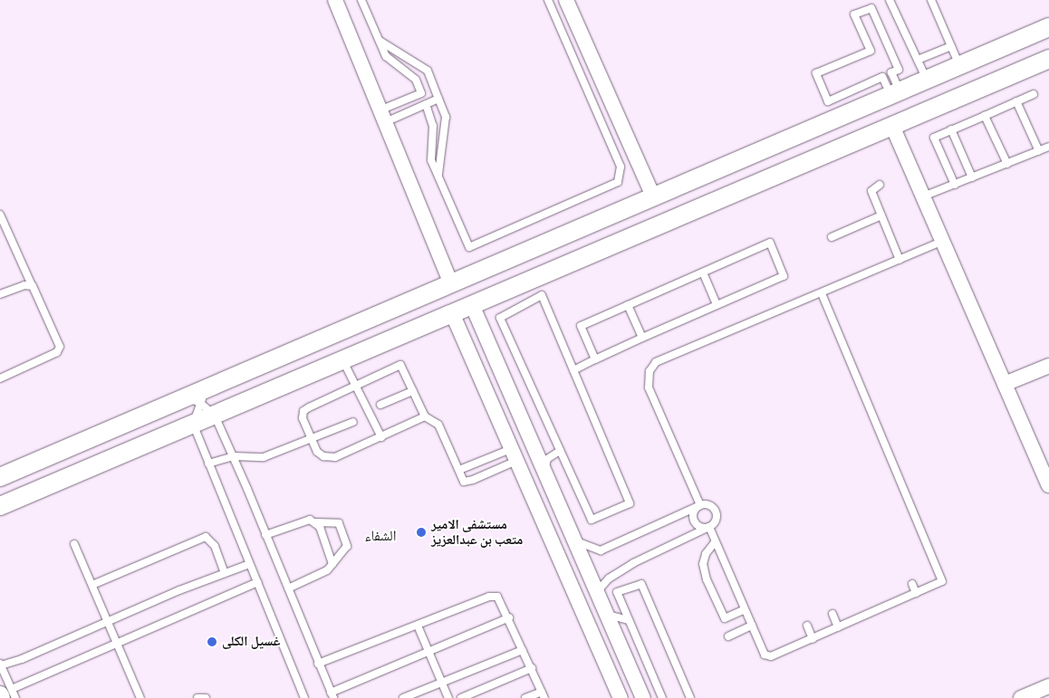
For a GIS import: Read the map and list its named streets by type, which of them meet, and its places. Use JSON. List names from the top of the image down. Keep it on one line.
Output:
{"districts":["الشفاء"],"places":["مستشفى الامير متعب بن عبدالعزيز","غسيل الكلى"]}
